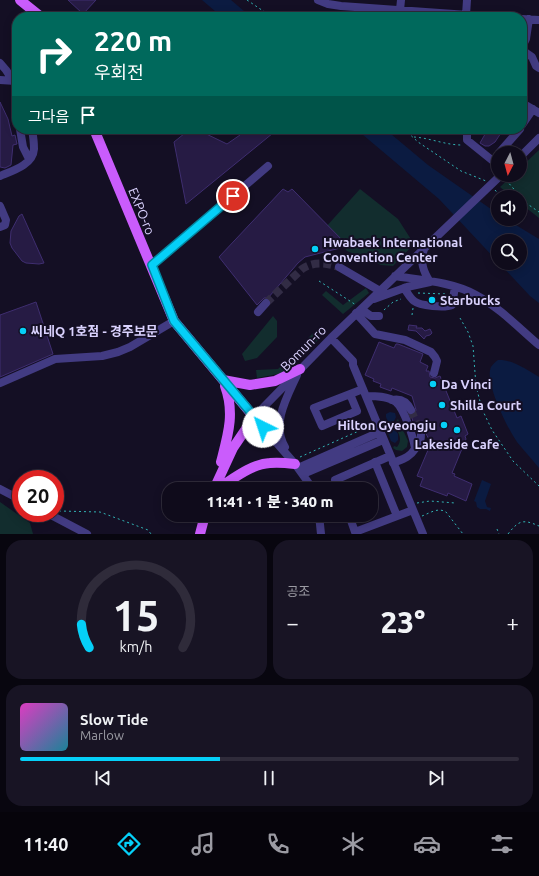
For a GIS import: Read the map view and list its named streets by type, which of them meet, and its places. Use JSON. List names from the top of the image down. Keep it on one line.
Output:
{"streets":{"main road":["EXPO-ro","Bomun-ro"]},"crossings":[["EXPO-ro","Bomun-ro"]],"places":["Hwabaek International Convention Center","Starbucks","씨네Q 1호점 - 경주보문","Da Vinci","Shilla Court","Hilton Gyeongju","Lakeside Cafe"],"north":"bottom","page":{"turn":["220 m","우회전"],"then":"그다음","limit":"20","trip":"11:41 · 1 분 · 340 m","tile":"공조","heat":["−","23°","+"],"song":["Slow Tide","Marlow"],"tabs":"11:40","gauge":["15","km/h"]}}
